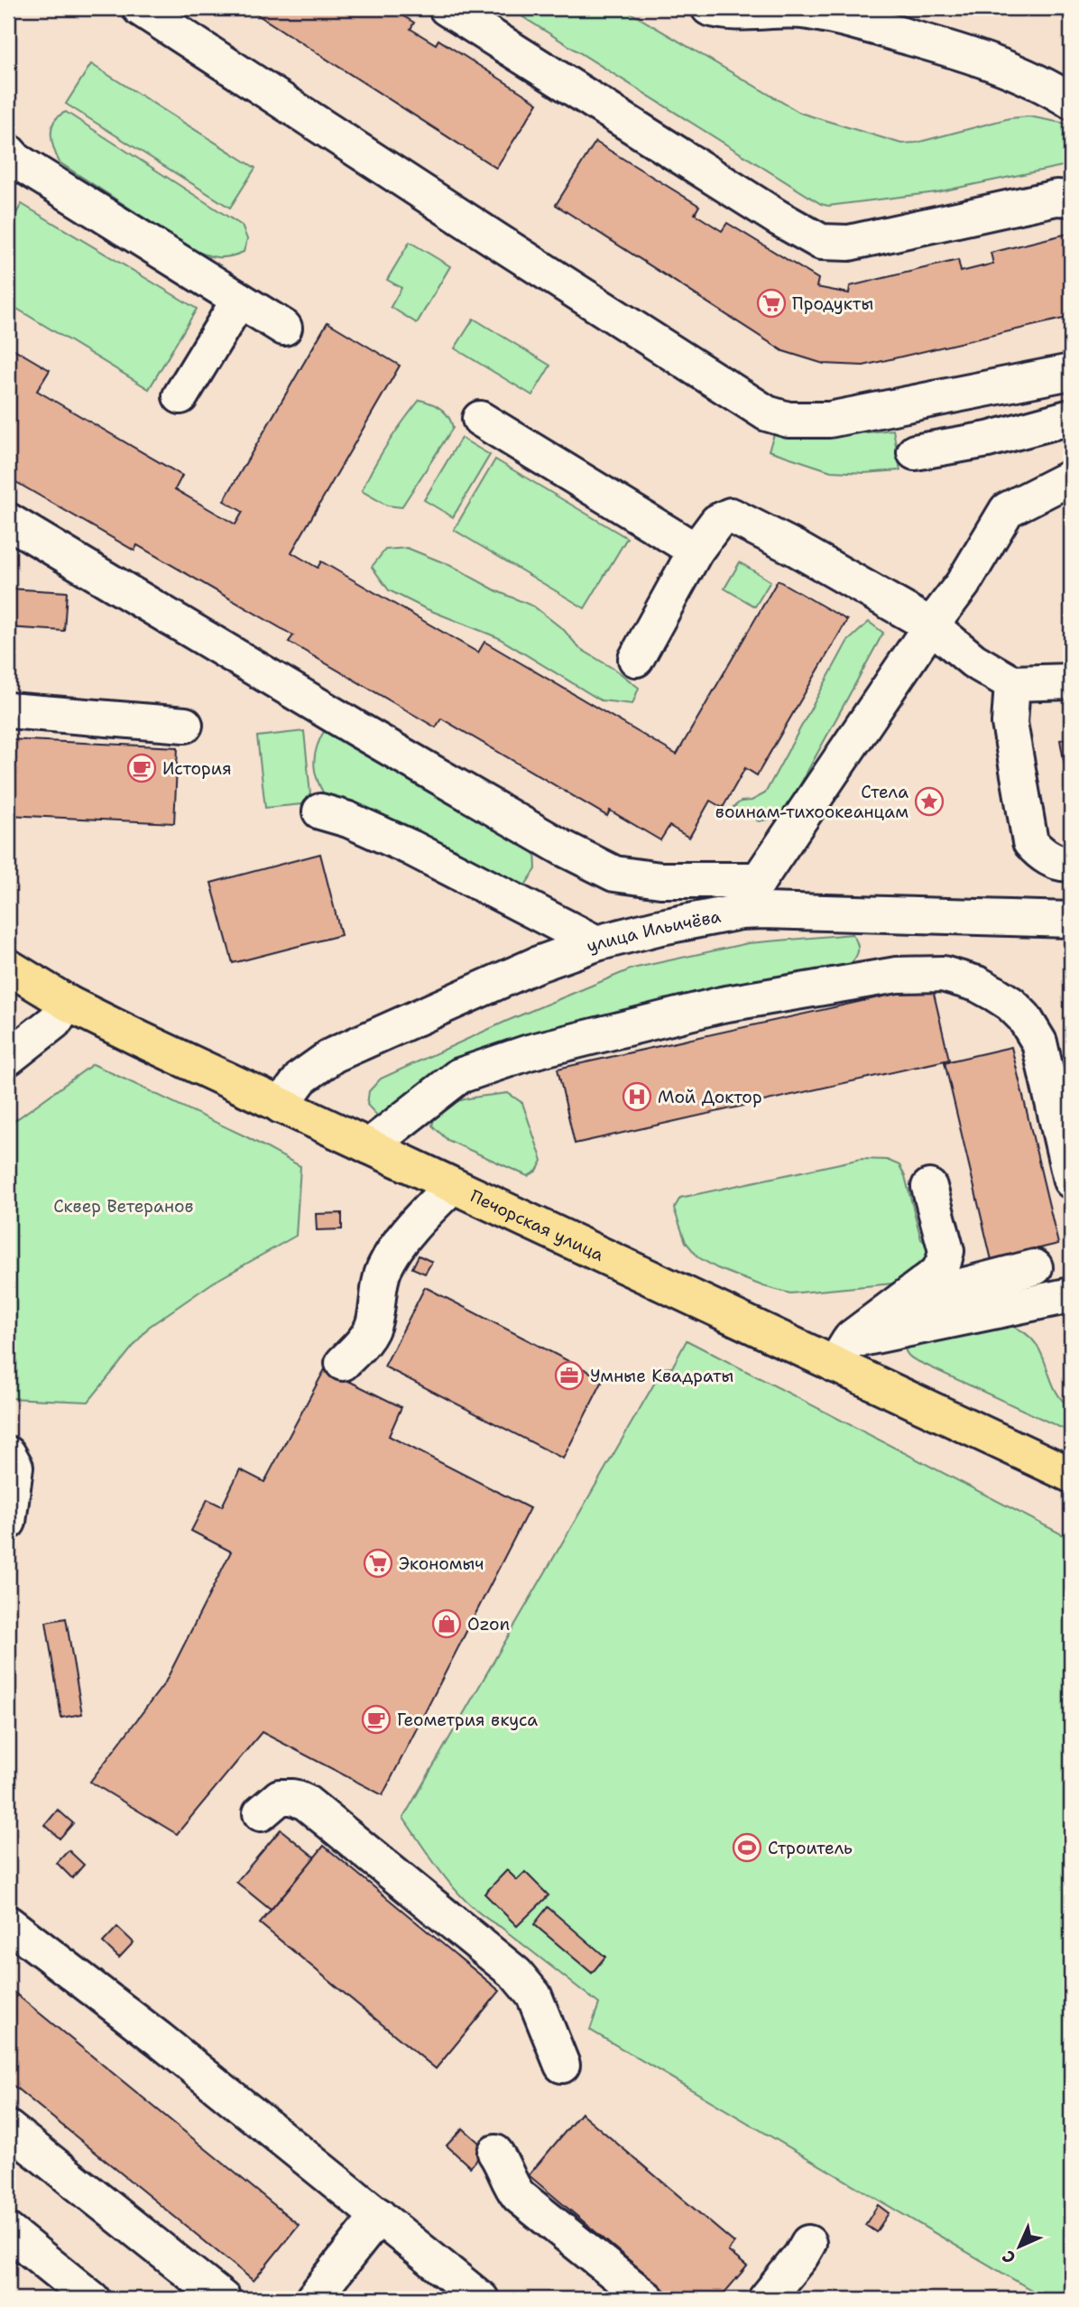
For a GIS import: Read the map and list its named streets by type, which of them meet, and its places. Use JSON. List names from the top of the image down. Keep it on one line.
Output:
{"streets":{"main road":["Печорская улица"],"street":["улица Ильичёва"]},"crossings":[["улица Ильичёва","Печорская улица"]],"parks":["Сквер Ветеранов"],"places":{"supermarket":["Продукты","Экономыч"],"cafe":["История","Геометрия вкуса"],"place":["Стела воинам-тихоокеанцам"],"hospital":["Мой Доктор"],"office":["Умные Квадраты"],"shop":["Ozon"],"sports":["Строитель"]},"north":"bottom left"}
